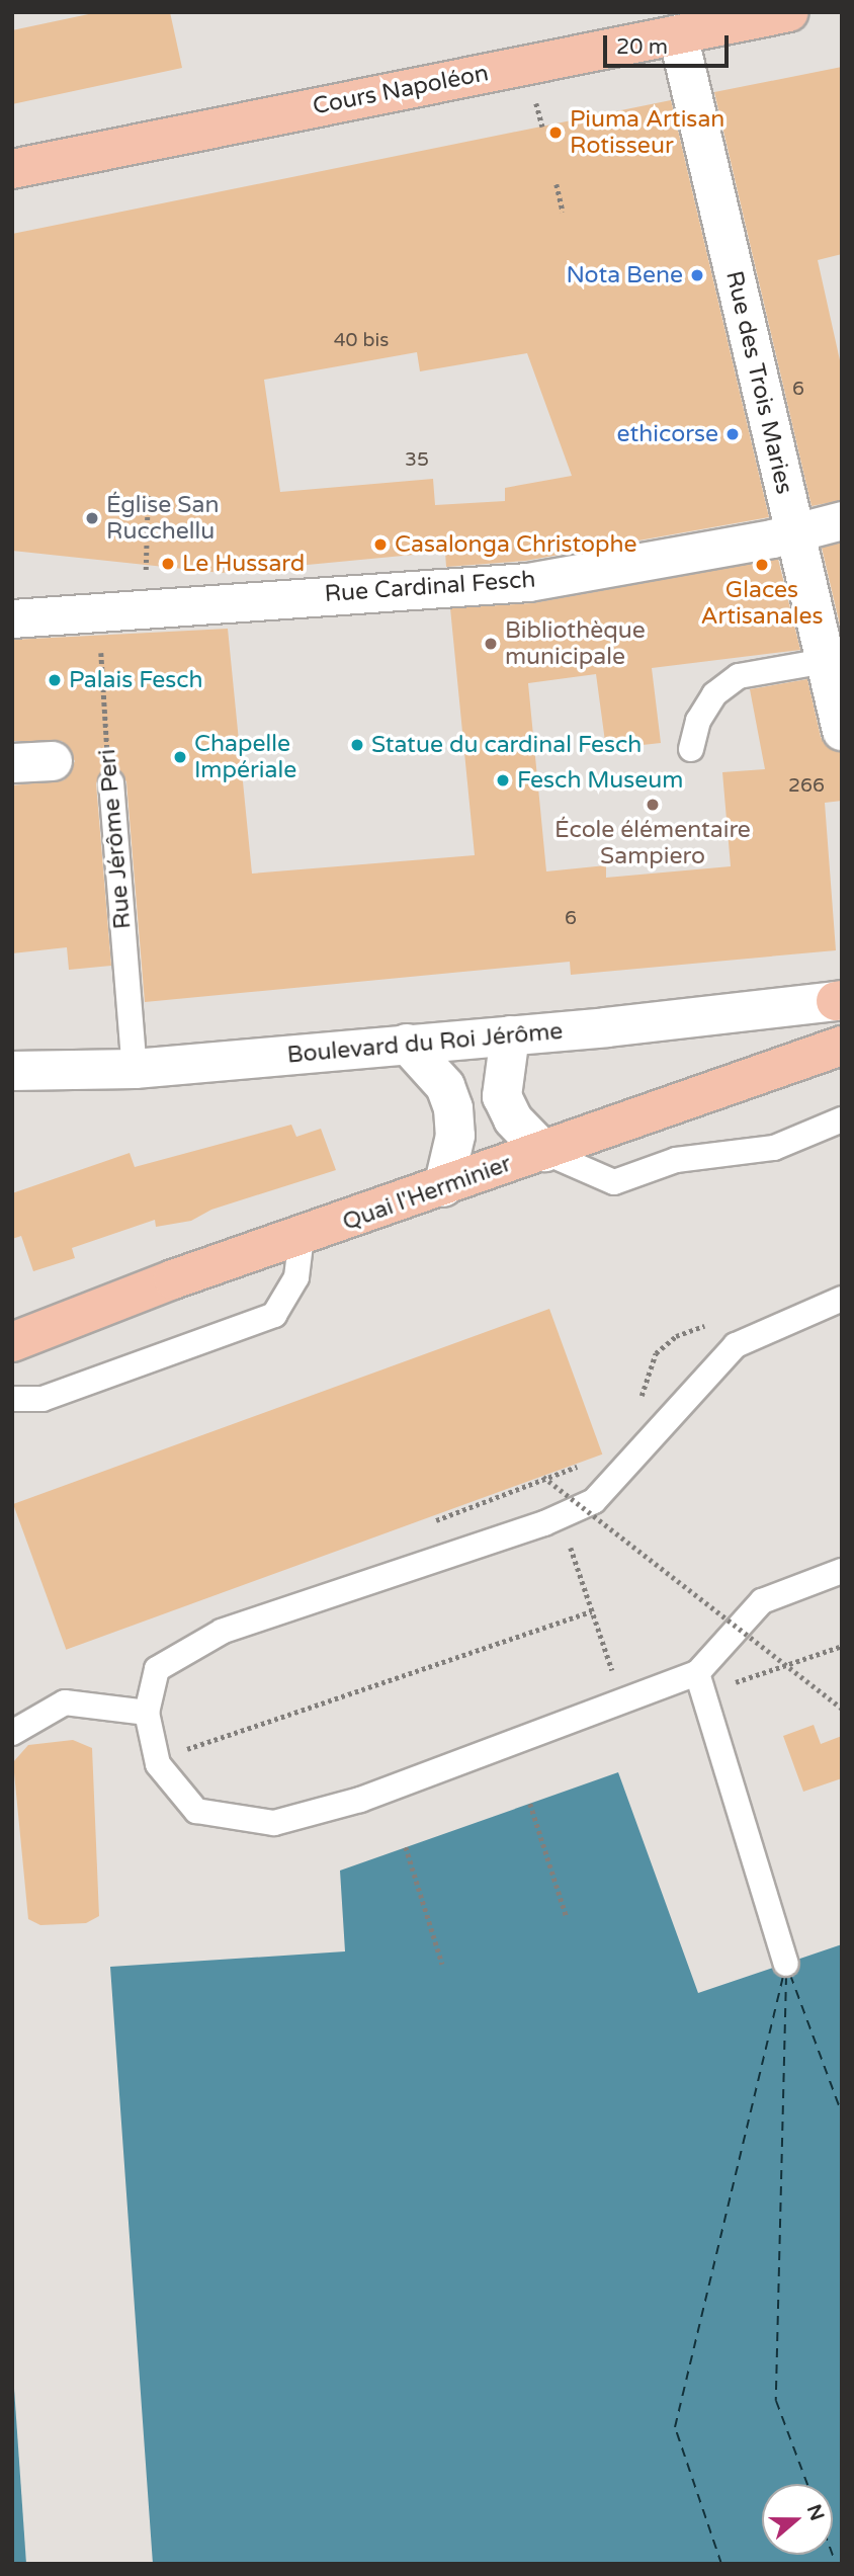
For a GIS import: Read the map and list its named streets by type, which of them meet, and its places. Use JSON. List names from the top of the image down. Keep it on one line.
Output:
{"streets":{"main road":["Cours Napoléon","Rue des Trois Maries","Boulevard du Roi Jérôme","Quai l'Herminier"],"street":["Rue Cardinal Fesch"],"lane":["Rue Jérôme Peri"]},"crossings":[["Cours Napoléon","Rue des Trois Maries"],["Rue des Trois Maries","Rue Cardinal Fesch"],["Rue Cardinal Fesch","Rue Jérôme Peri"],["Rue Jérôme Peri","Boulevard du Roi Jérôme"]],"places":["Piuma Artisan Rotisseur","Nota Bene","ethicorse","Église San Rucchellu","Casalonga Christophe","Le Hussard","Glaces Artisanales","Bibliothèque municipale","Palais Fesch","Statue du cardinal Fesch","Chapelle Impériale","Fesch Museum","École élémentaire Sampiero"],"house_numbers":["40 bis","6","35","266","6"],"scale_bar":"20 m","north":"right"}
